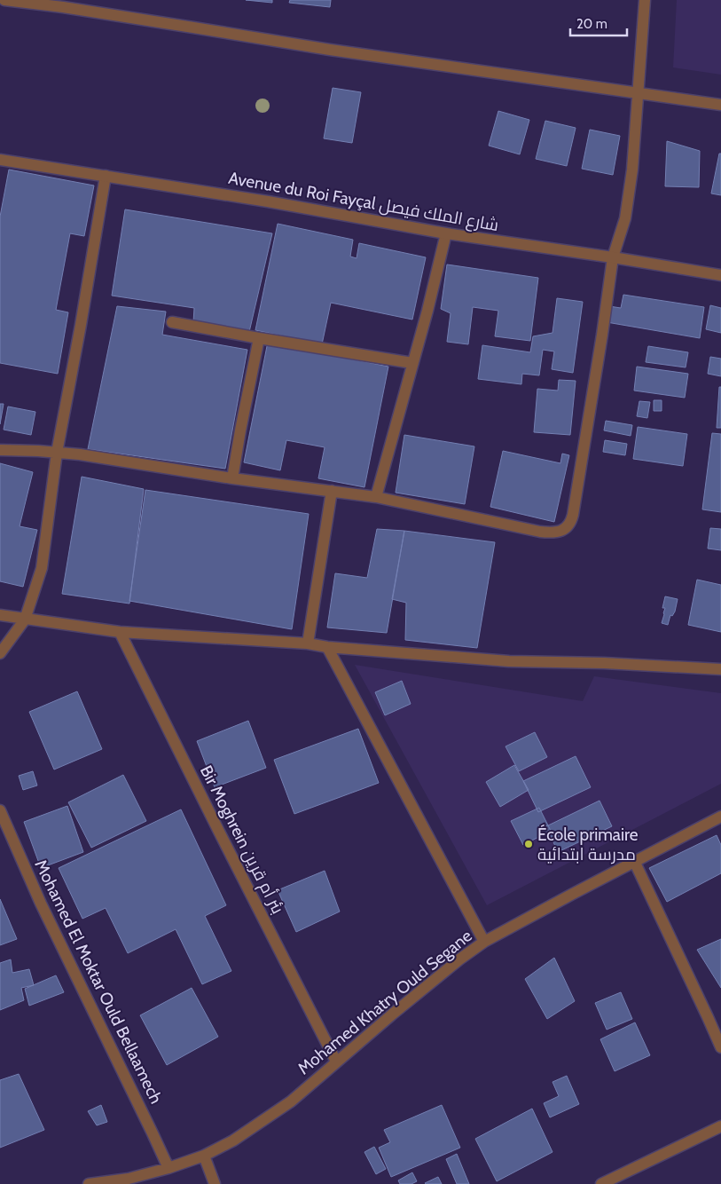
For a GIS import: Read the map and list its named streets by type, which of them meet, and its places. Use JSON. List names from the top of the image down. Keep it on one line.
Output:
{"streets":{"street":["Avenue du Roi Fayçal شارع الملك فيصل","Bir Moghrein بئر أم قرين","Mohamed El Moktar Ould Bellaamech","Mohamed Khatry Ould Segane"]},"crossings":[["Bir Moghrein بئر أم قرين","Mohamed Khatry Ould Segane"],["Mohamed El Moktar Ould Bellaamech","Mohamed Khatry Ould Segane"]],"places":["École primaire مدرسة ابتدائية"],"scale_bar":"20 m"}
